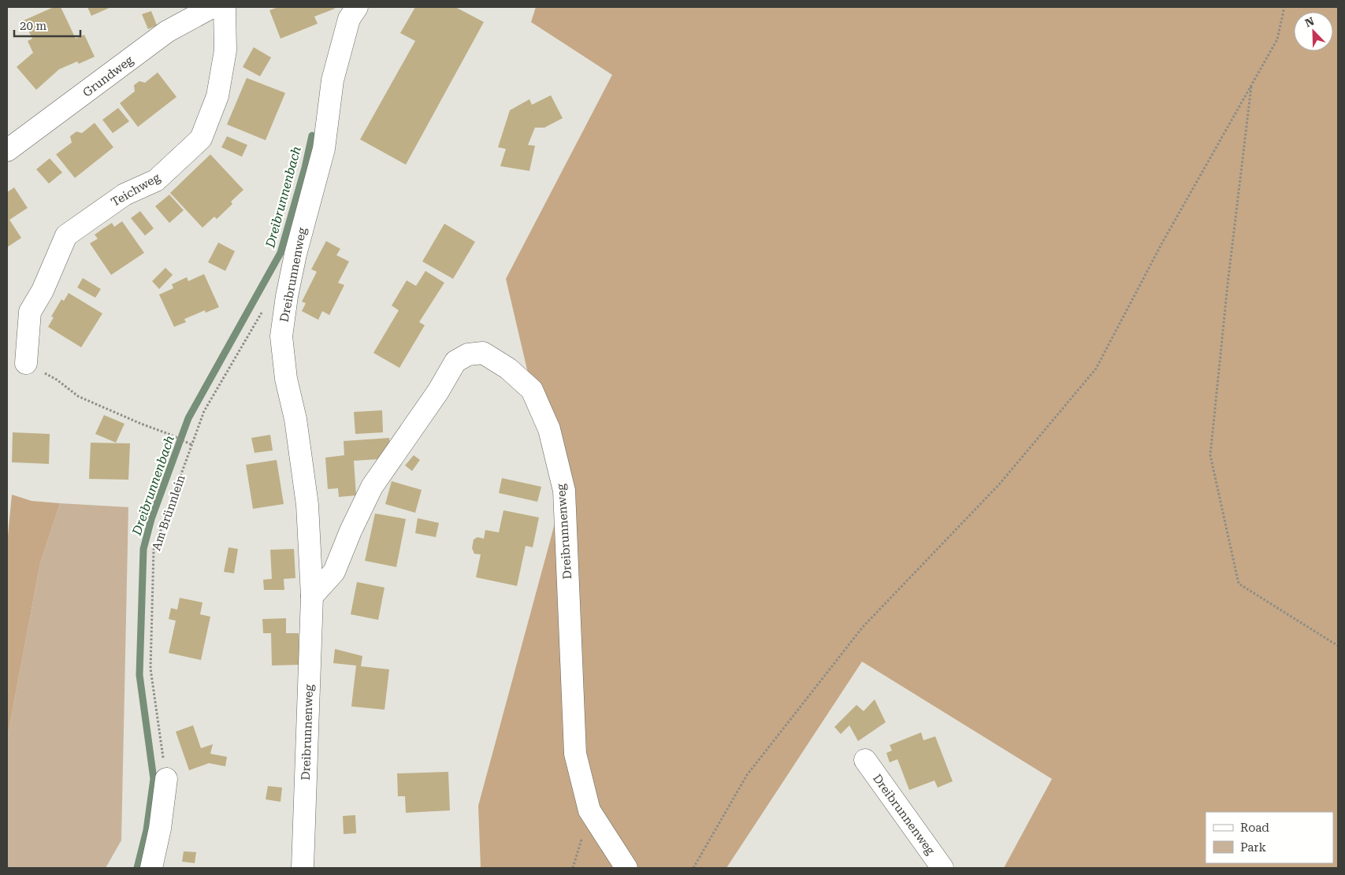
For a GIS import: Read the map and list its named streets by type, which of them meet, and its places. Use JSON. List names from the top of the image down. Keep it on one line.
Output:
{"streets":{"street":["Grundweg","Teichweg","Dreibrunnenweg"],"path":["Am Brünnlein"]},"water":["Dreibrunnenbach"],"legend":["Road","Park"],"scale_bar":"20 m","north":"top left"}
